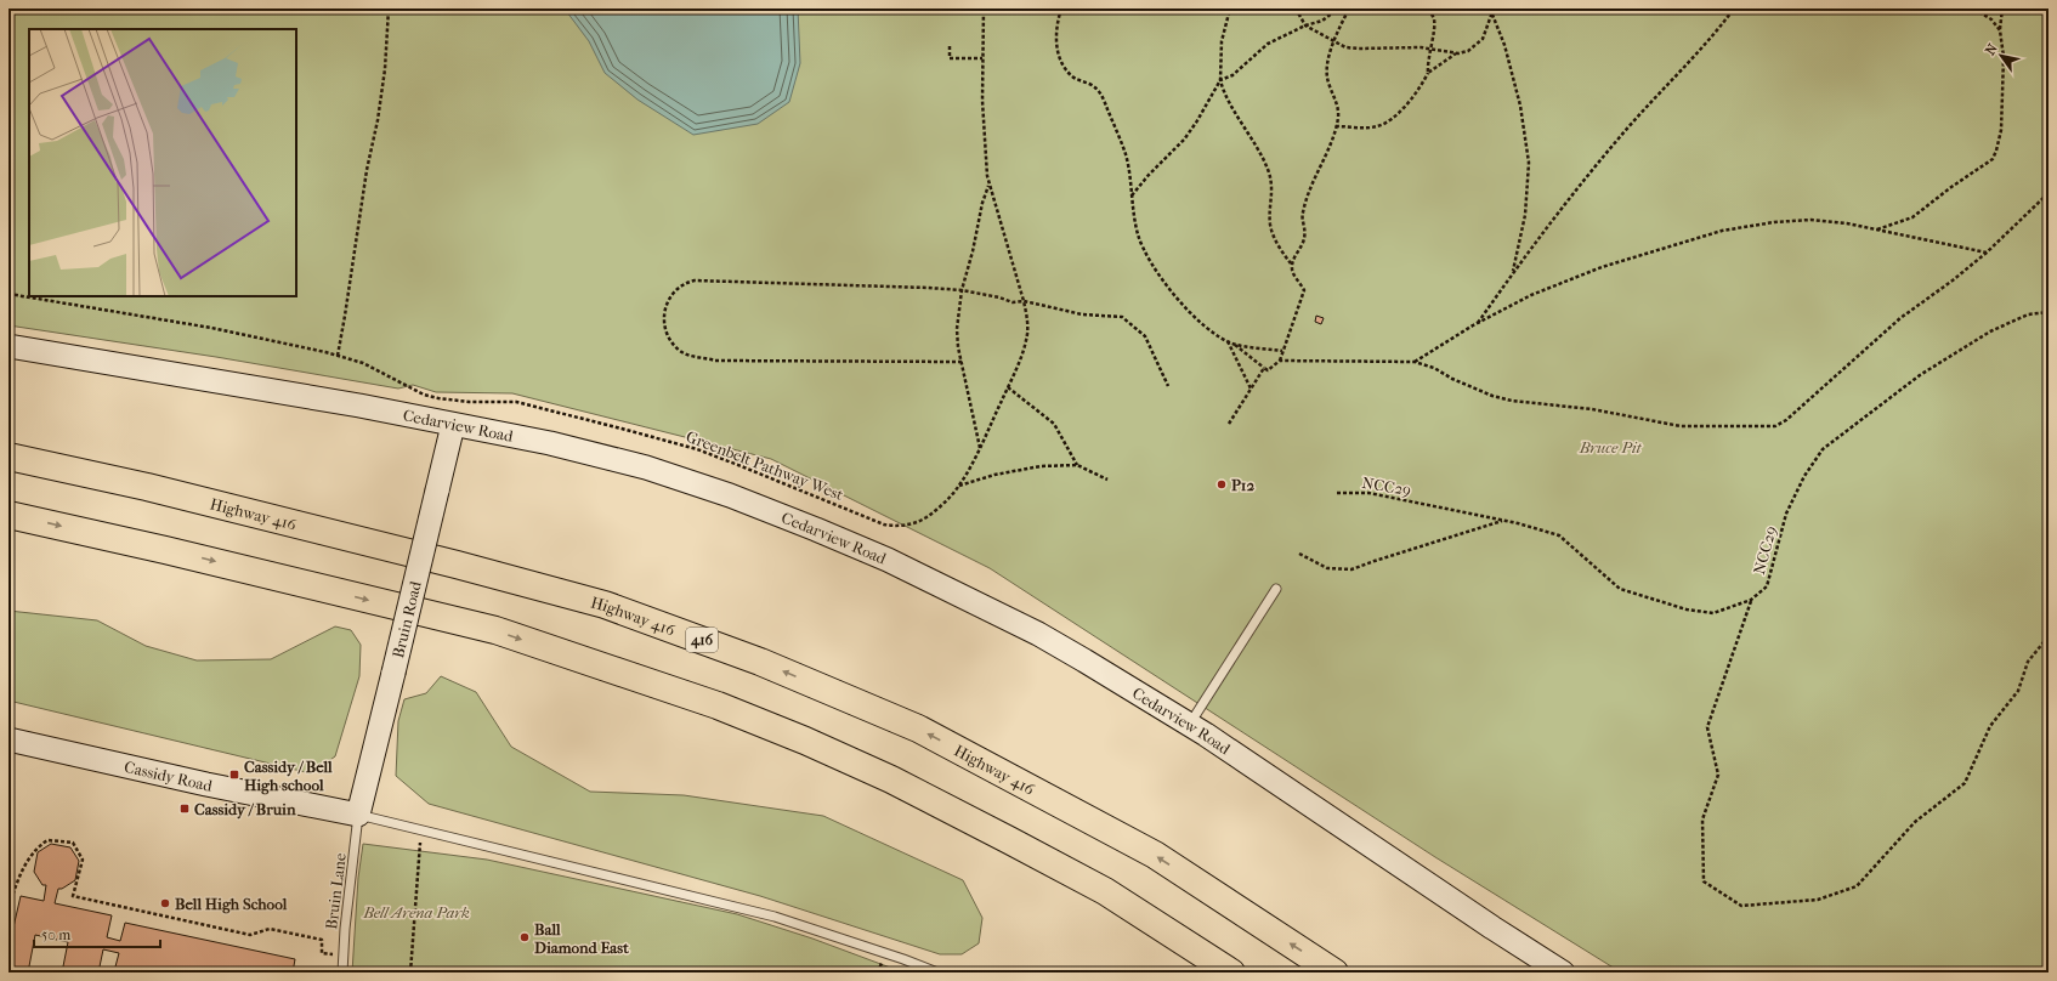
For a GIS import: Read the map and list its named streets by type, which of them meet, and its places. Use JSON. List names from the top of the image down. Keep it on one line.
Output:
{"streets":{"highway":["Highway 416","416"],"main road":["Cedarview Road","Bruin Road","Cassidy Road"],"lane":["Bruin Lane"],"path":["Greenbelt Pathway West","NCC29"]},"crossings":[["Cedarview Road","Bruin Road"],["Bruin Road","Cassidy Road"],["Bruin Road","Bruin Lane"],["Cassidy Road","Bruin Lane"]],"parks":["Bruce Pit","Bell Arena Park"],"places":{"other":["P12","Bell High School","Ball Diamond East"],"transit":["Cassidy / Bell High school","Cassidy / Bruin"]},"scale_bar":"50 m","north":"top left"}
